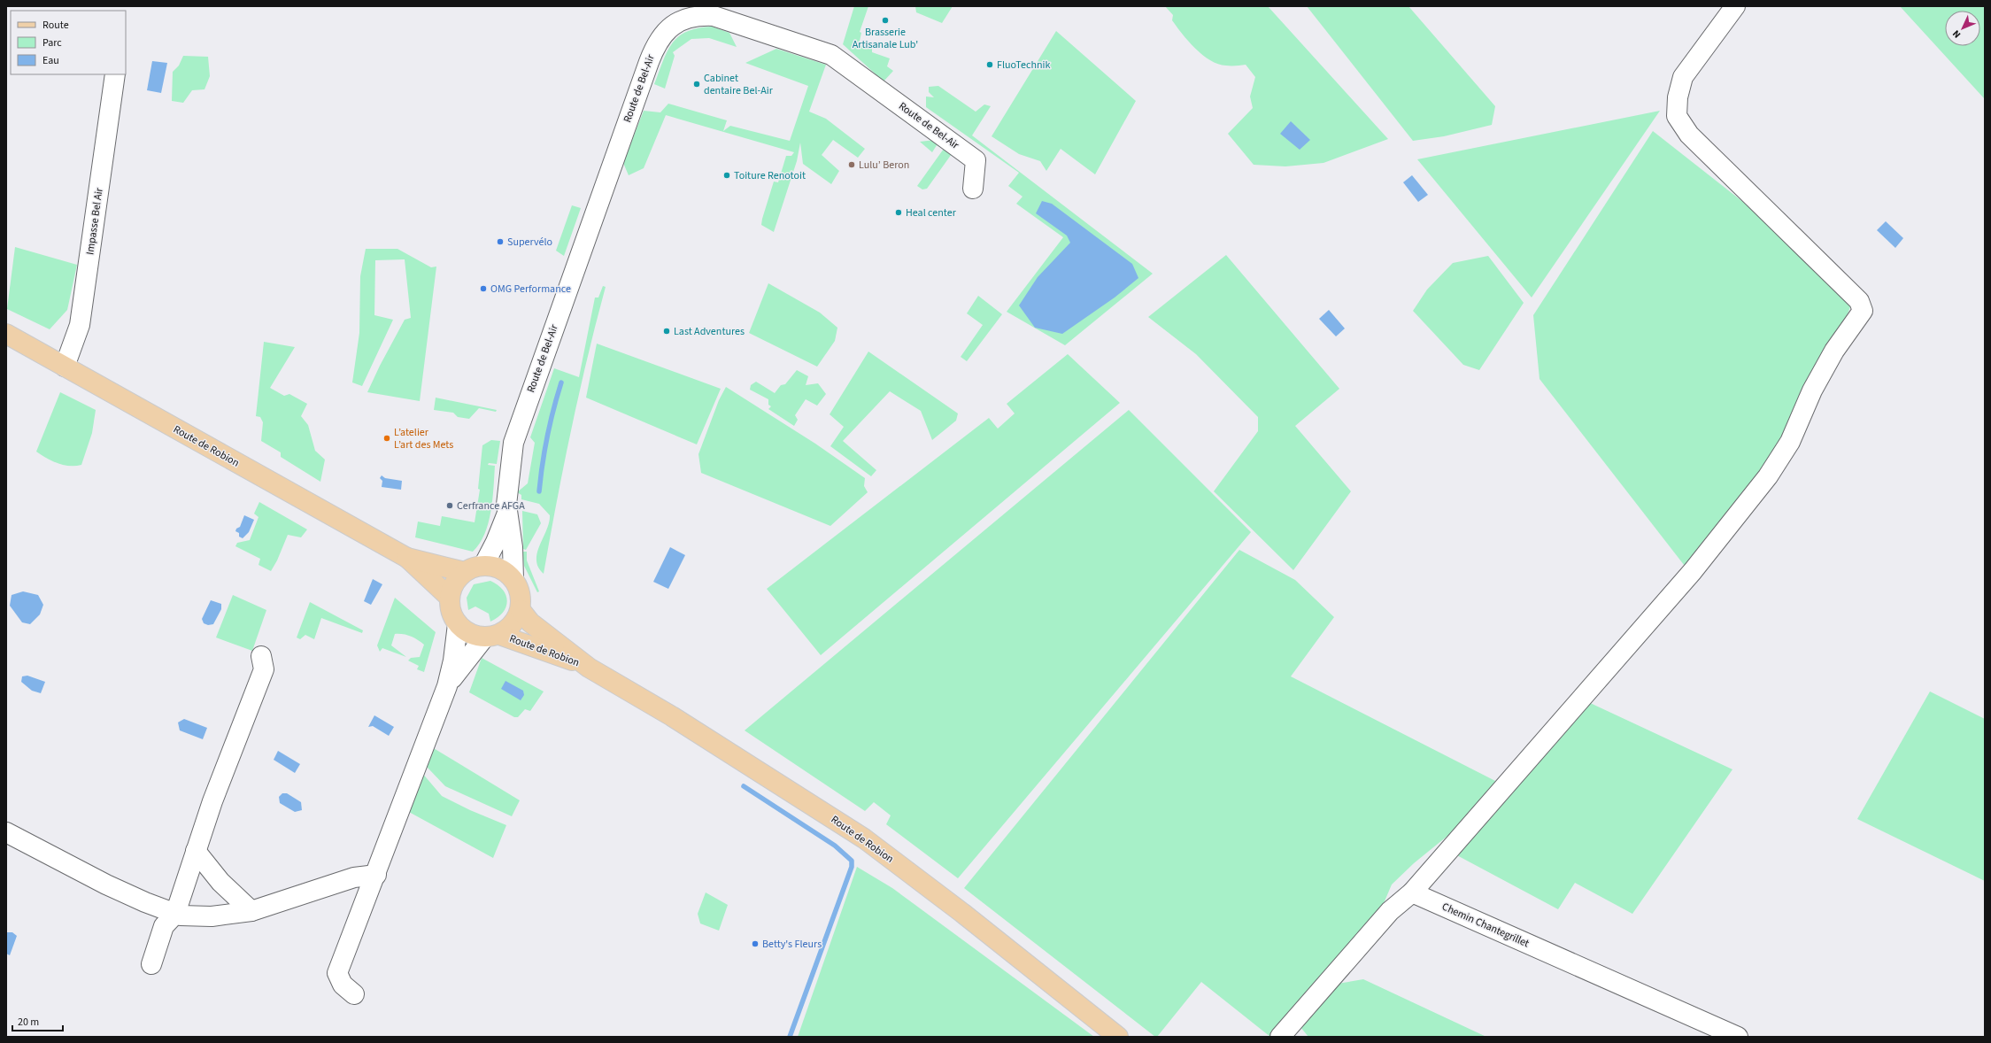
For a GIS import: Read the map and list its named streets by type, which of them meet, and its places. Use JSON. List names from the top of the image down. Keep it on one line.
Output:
{"streets":{"main road":["Route de Robion"],"street":["Route de Bel-Air","Impasse Bel Air","Chemin Chantegrillet"]},"crossings":[["Route de Bel-Air","Route de Robion"],["Impasse Bel Air","Route de Robion"]],"places":["Brasserie Artisanale Lub'","FluoTechnik","Cabinet dentaire Bel-Air","Lulu’ Beron","Toiture Renotoit","Heal center","Supervélo","OMG Performance","Last Adventures","L’atelier L’art des Mets","Cerfrance AFGA","Betty's Fleurs"],"legend":["Route","Parc","Eau"],"scale_bar":"20 m","north":"bottom left"}
